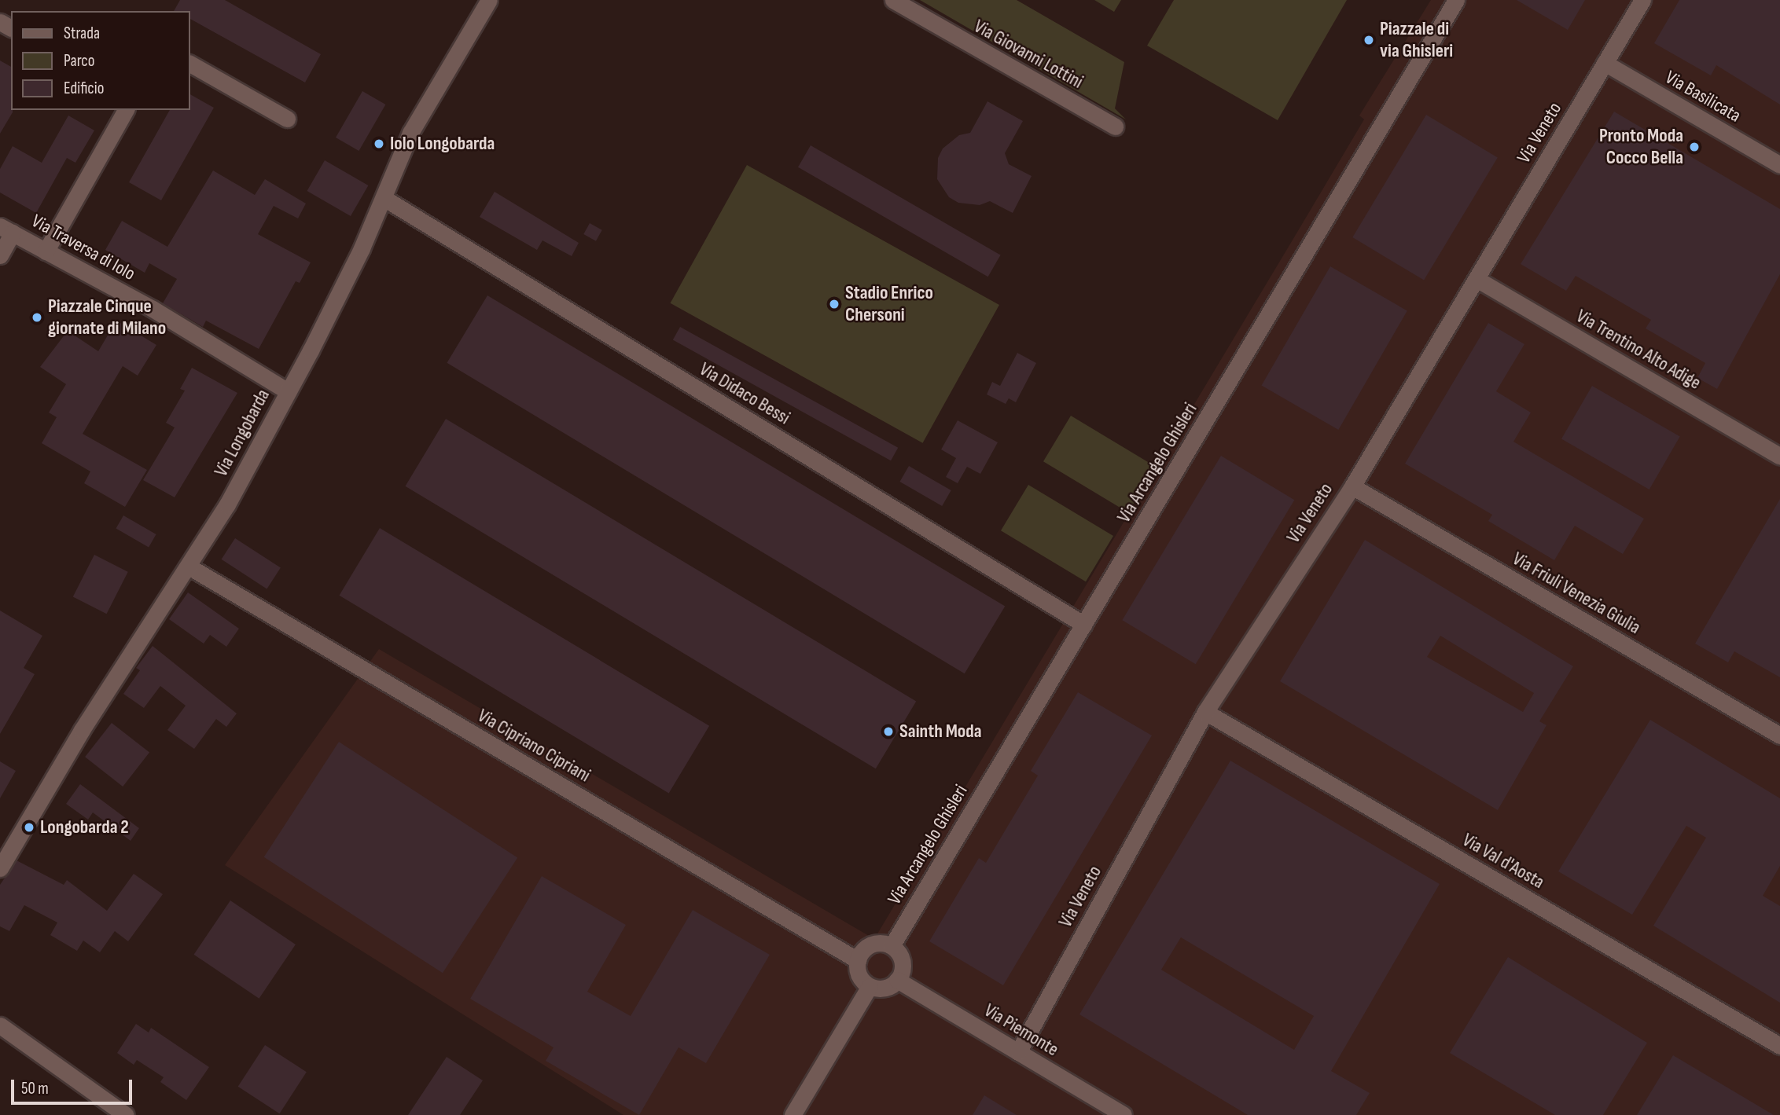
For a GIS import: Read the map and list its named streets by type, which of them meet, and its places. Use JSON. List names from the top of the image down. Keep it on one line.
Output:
{"streets":{"street":["Via Giovanni Lottini","Via Basilicata","Via Veneto","Via Traversa di Iolo","Via Trentino Alto Adige","Via Didaco Bessi","Via Longobarda","Via Arcangelo Ghisleri","Via Friuli Venezia Giulia","Via Cipriano Cipriani","Via Val d'Aosta","Via Piemonte"]},"crossings":[["Via Basilicata","Via Veneto"],["Via Veneto","Via Trentino Alto Adige"],["Via Veneto","Via Friuli Venezia Giulia"],["Via Veneto","Via Val d'Aosta"],["Via Veneto","Via Piemonte"],["Via Traversa di Iolo","Via Longobarda"],["Via Didaco Bessi","Via Longobarda"],["Via Didaco Bessi","Via Arcangelo Ghisleri"],["Via Longobarda","Via Cipriano Cipriani"],["Via Arcangelo Ghisleri","Via Cipriano Cipriani"],["Via Arcangelo Ghisleri","Via Piemonte"],["Via Cipriano Cipriani","Via Piemonte"]],"places":["Piazzale di via Ghisleri","Iolo Longobarda","Pronto Moda Cocco Bella","Stadio Enrico Chersoni","Piazzale Cinque giornate di Milano","Sainth Moda","Longobarda 2"],"legend":["Strada","Parco","Edificio"],"scale_bar":"50 m"}
